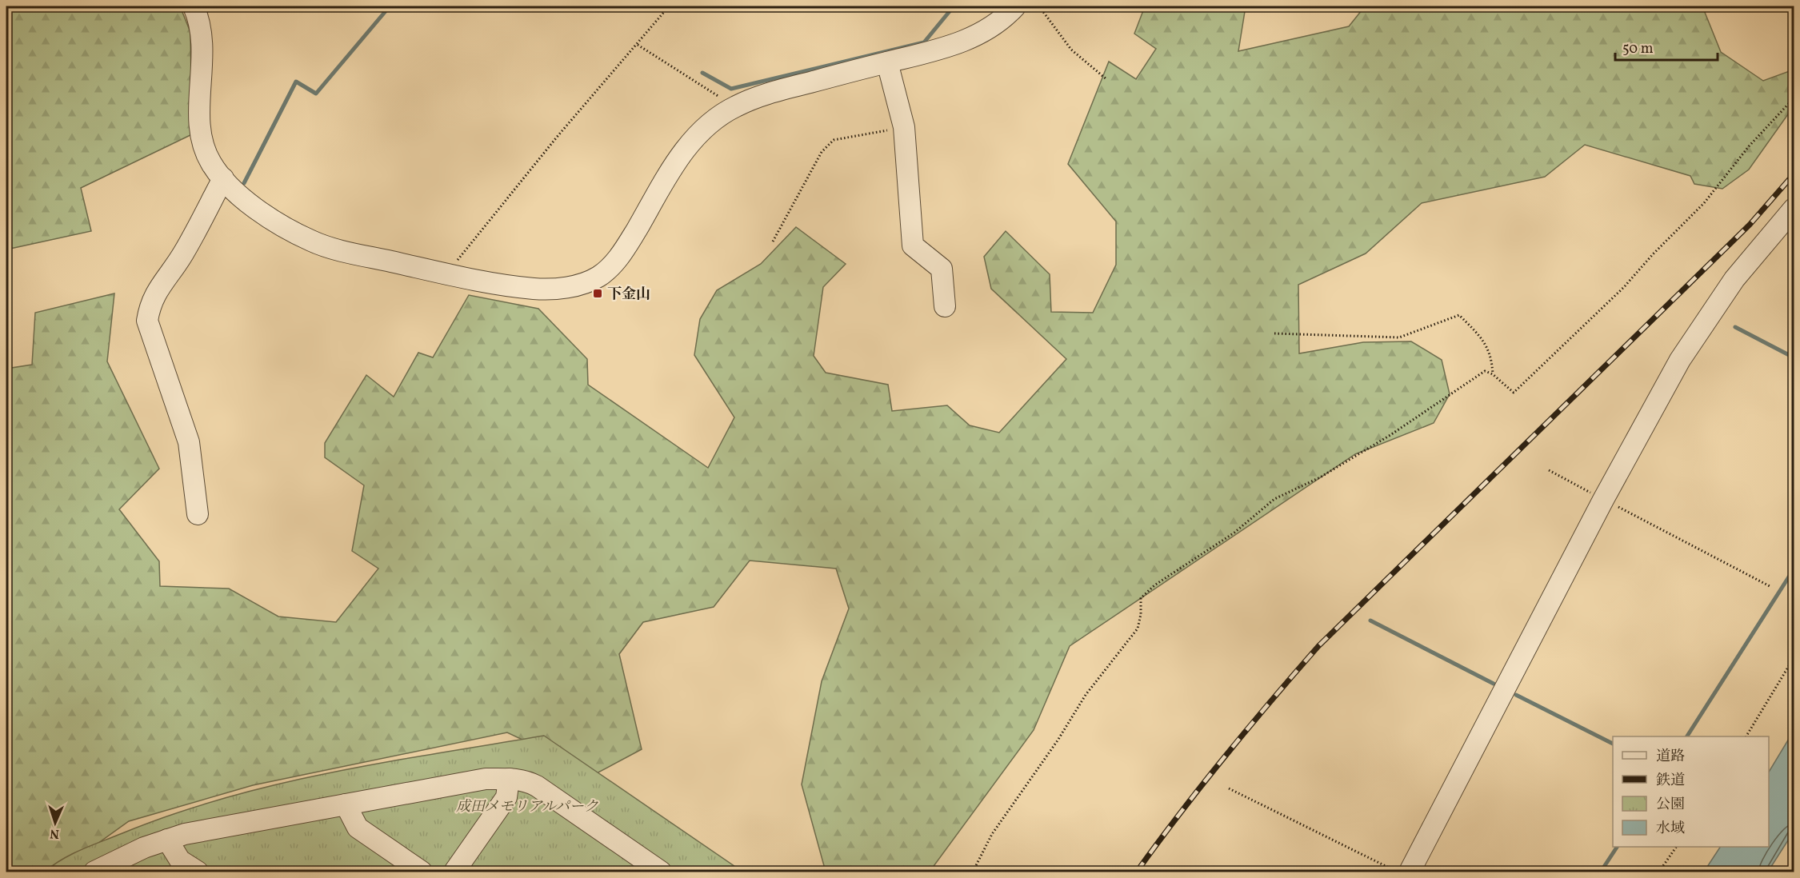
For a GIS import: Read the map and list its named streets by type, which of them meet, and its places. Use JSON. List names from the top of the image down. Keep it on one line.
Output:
{"parks":["成田メモリアルパーク"],"places":{"transit":["下金山"]},"legend":["道路","鉄道","公園","水域"],"scale_bar":"50 m","north":"bottom"}
